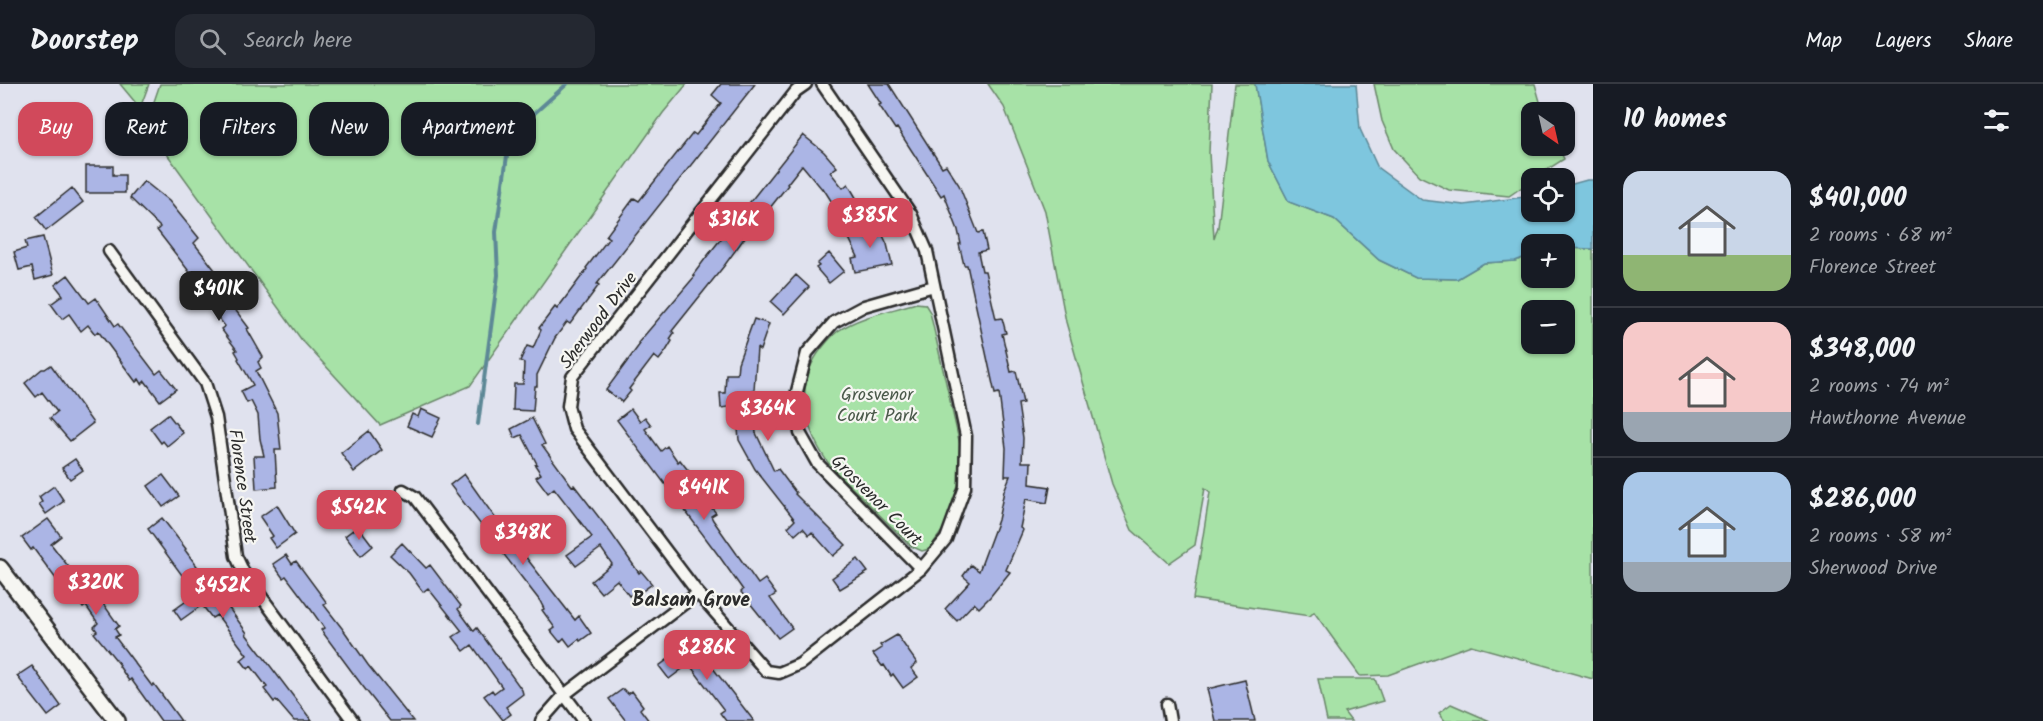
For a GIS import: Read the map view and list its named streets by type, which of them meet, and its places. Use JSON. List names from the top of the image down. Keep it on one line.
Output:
{"streets":{"street":["Sherwood Drive","Florence Street","Grosvenor Court"]},"crossings":[["Sherwood Drive","Grosvenor Court"]],"districts":["Balsam Grove"],"parks":["Grosvenor Court Park"],"north":"bottom right","page":{"header":"Doorstep","search":"Search here","nav":["Map","Layers","Share"],"heading":"10 homes","map_buttons":["+","−"],"chip":["Buy","Rent","Filters","New","Apartment"],"list":[{"name":"$401,000","note":"2 rooms · 68 m² · Florence Street"},{"name":"$348,000","note":"2 rooms · 74 m² · Hawthorne Avenue"},{"name":"$286,000","note":"2 rooms · 58 m² · Sherwood Drive"}],"price":["$385K","$316K","$401K","$364K","$441K","$542K","$348K","$320K","$452K","$286K"]}}
